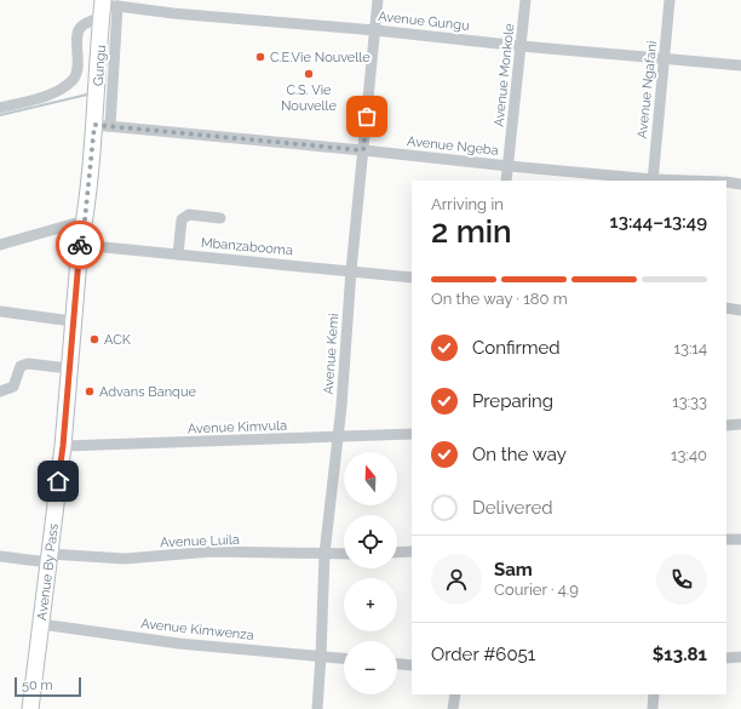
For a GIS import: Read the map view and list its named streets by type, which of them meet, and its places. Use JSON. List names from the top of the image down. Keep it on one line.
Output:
{"streets":{"highway":["Avenue By Pass"],"street":["Avenue Gungu","Avenue Monkole","Avenue Ngafani","Avenue Ngeba","Mbanzabooma","Avenue Kemi","Avenue Kimvula","Avenue Luila","Avenue Kimwenza"]},"crossings":[["Avenue Gungu","Avenue Monkole"],["Avenue Gungu","Avenue Ngafani"],["Avenue Gungu","Avenue Kemi"],["Avenue Gungu","Avenue By Pass"],["Avenue Monkole","Avenue Ngeba"],["Avenue Ngafani","Avenue Ngeba"],["Avenue Ngeba","Avenue Kemi"],["Avenue Ngeba","Avenue By Pass"],["Mbanzabooma","Avenue Kemi"],["Mbanzabooma","Avenue By Pass"],["Avenue Kemi","Avenue Kimvula"],["Avenue Kemi","Avenue Luila"],["Avenue Kemi","Avenue Kimwenza"],["Avenue Kimvula","Avenue By Pass"],["Avenue Luila","Avenue By Pass"],["Avenue By Pass","Avenue Kimwenza"]],"places":["C.E.Vie Nouvelle","C.S. Vie Nouvelle","ACK","Advans Banque"],"scale_bar":"50 m","north":"top","page":{"heading":["2 min","Arriving in","13:44–13:49"],"panel":["Sam","Courier · 4.9","Order #6051","$13.81"],"bar":"On the way · 180 m","list":[["Confirmed","13:14"],["Preparing","13:33"],["On the way","13:40"],"Delivered"],"map_buttons":["+","−"],"scale":"50 m"}}
